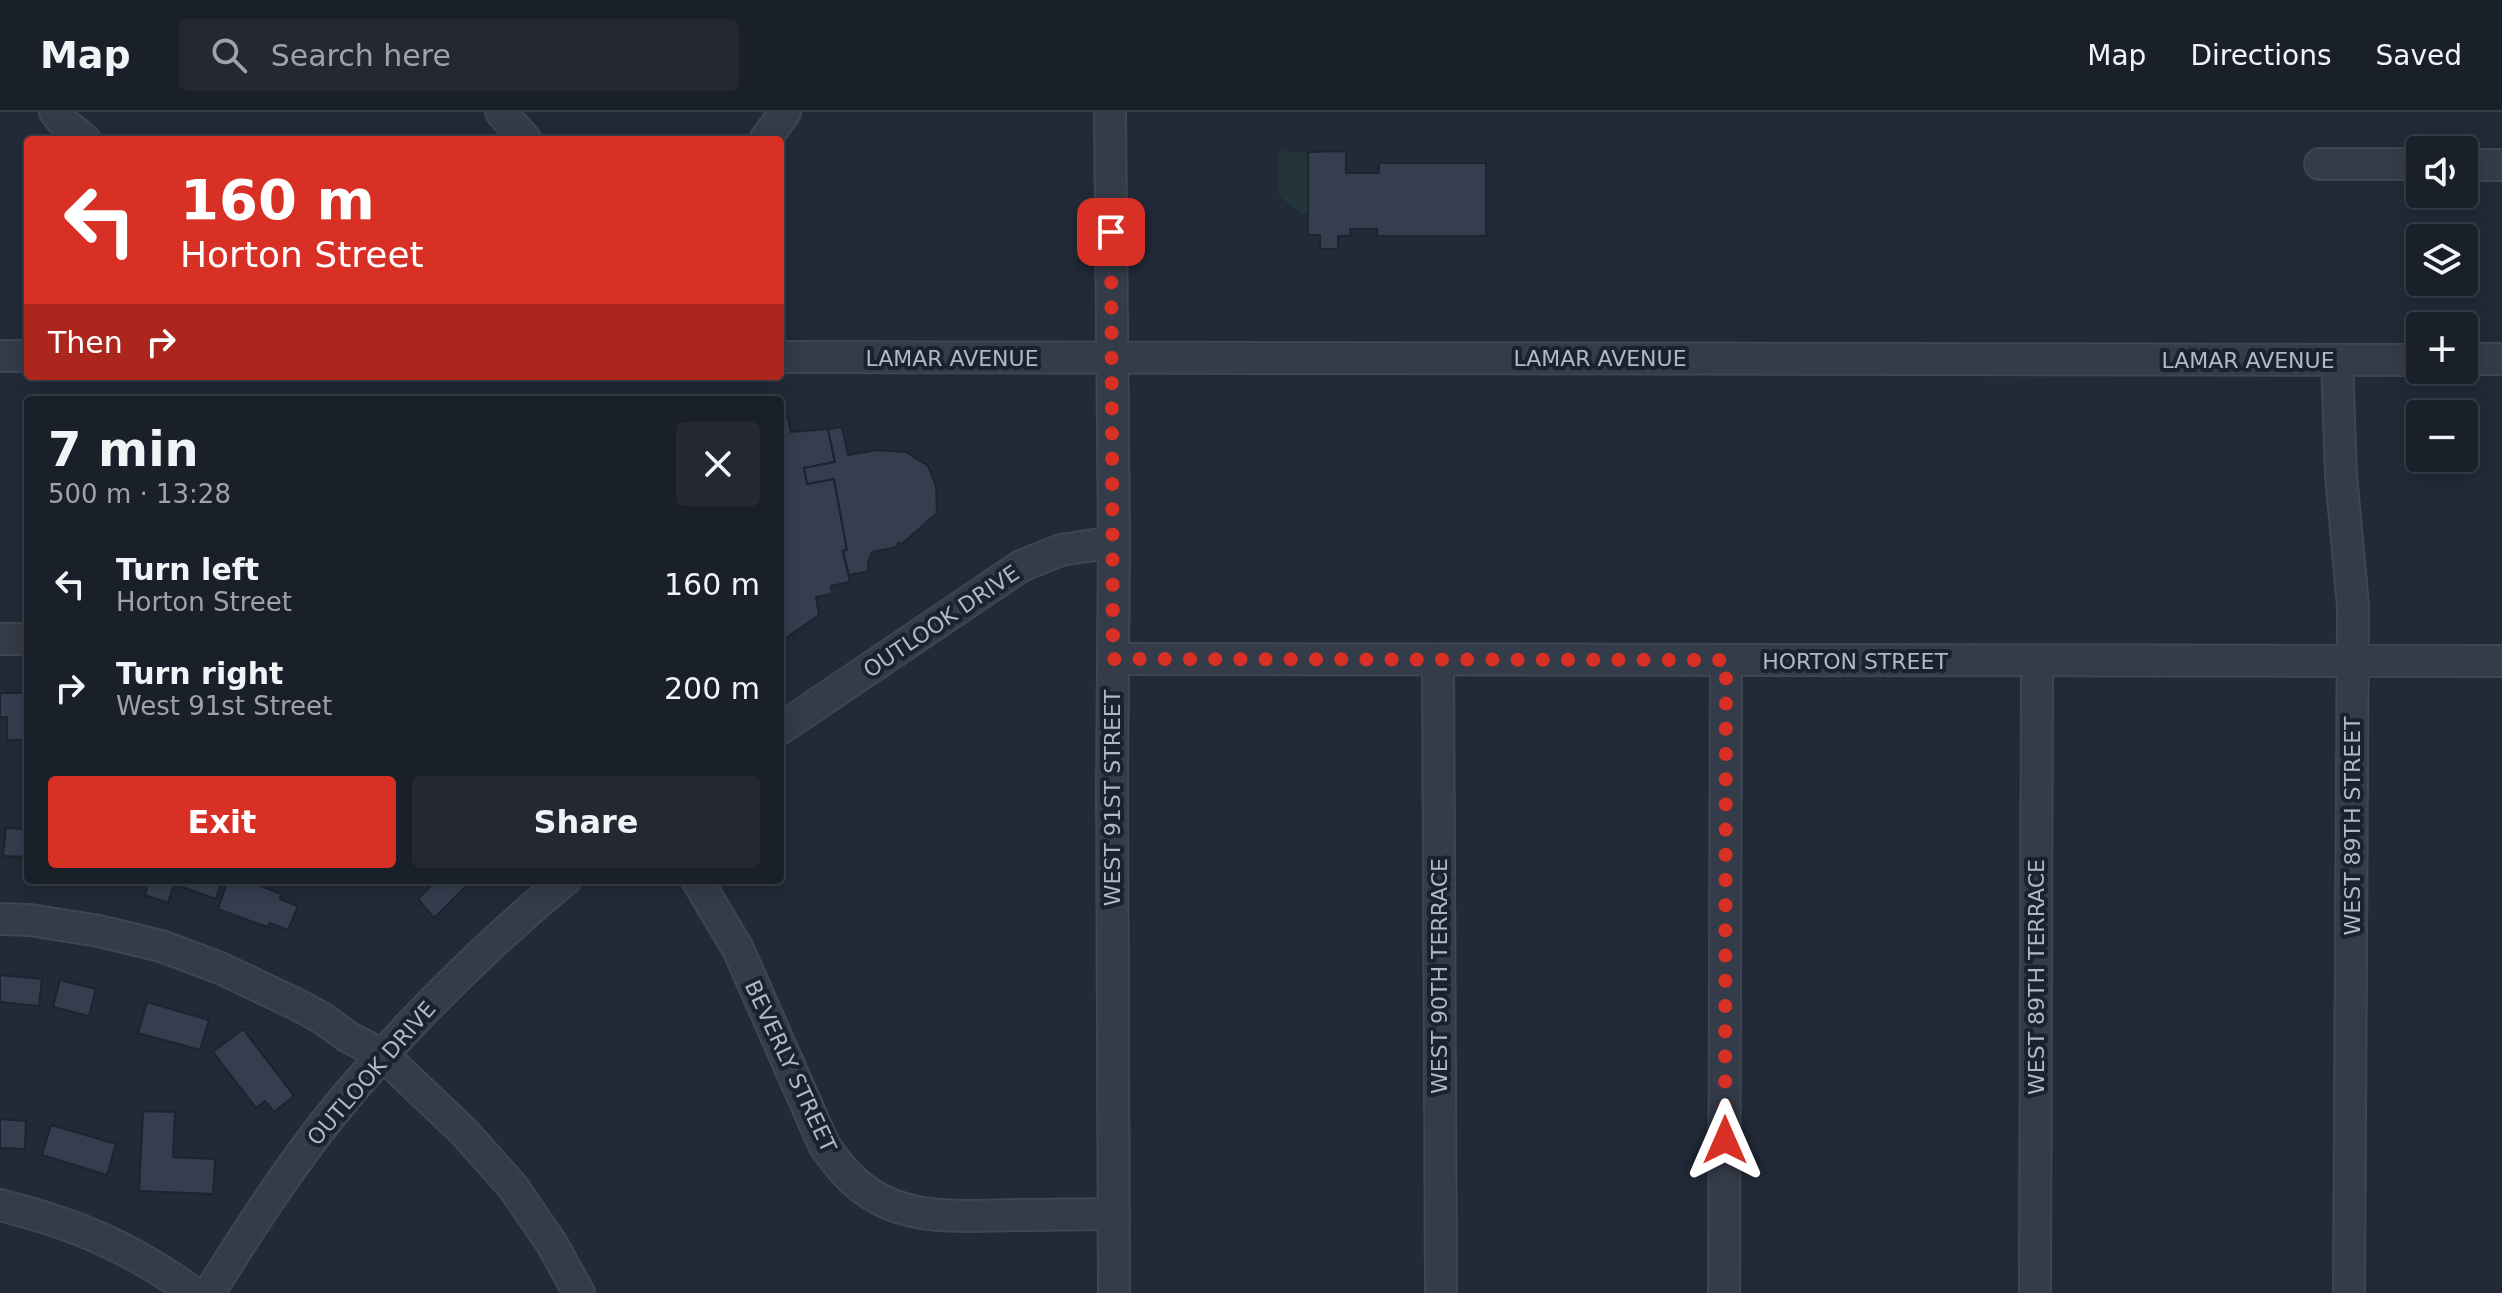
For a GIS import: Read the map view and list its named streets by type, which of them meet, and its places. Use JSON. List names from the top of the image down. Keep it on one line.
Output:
{"streets":{"street":["LAMAR AVENUE","OUTLOOK DRIVE","HORTON STREET","WEST 91ST STREET","WEST 89TH STREET","WEST 90TH TERRACE","WEST 89TH TERRACE","BEVERLY STREET"]},"crossings":[["LAMAR AVENUE","WEST 91ST STREET"],["LAMAR AVENUE","WEST 89TH STREET"],["OUTLOOK DRIVE","WEST 91ST STREET"],["HORTON STREET","WEST 91ST STREET"],["HORTON STREET","WEST 89TH STREET"],["HORTON STREET","WEST 90TH TERRACE"],["HORTON STREET","WEST 89TH TERRACE"],["WEST 91ST STREET","BEVERLY STREET"]],"page":{"header":"Map","search":"Search here","nav":["Map","Directions","Saved"],"map_buttons":["+","−"],"turn":["160 m","Horton Street"],"then":"Then","heading":["7 min","500 m · 13:28"],"list":[{"name":"Turn left","note":"Horton Street","value":"160 m"},{"name":"Turn right","note":"West 91st Street","value":"200 m"}],"buttons":["Exit","Share"]}}
